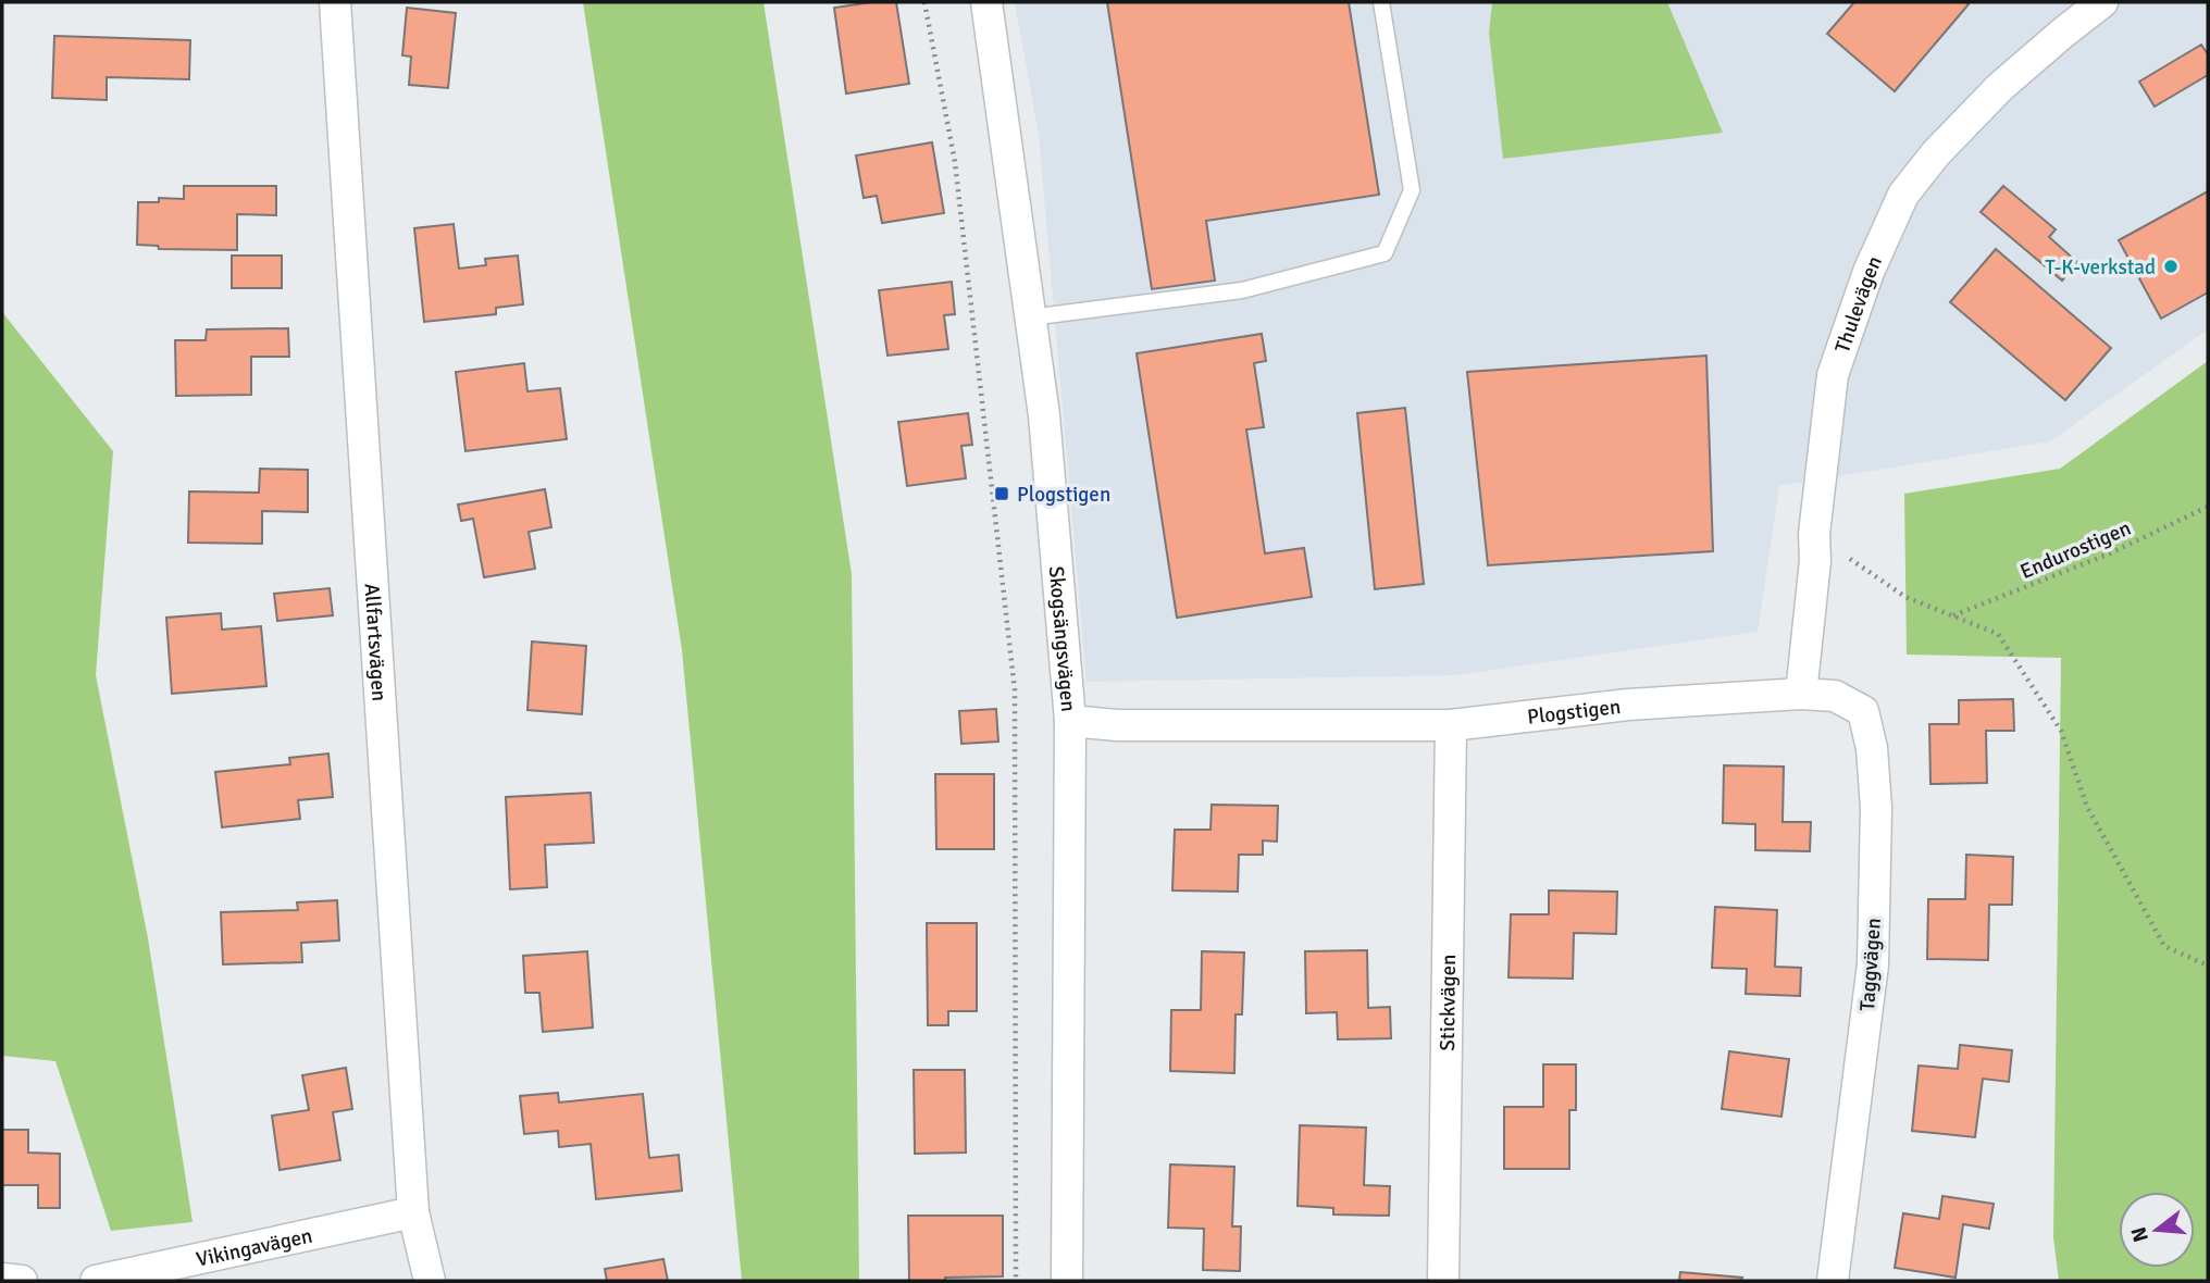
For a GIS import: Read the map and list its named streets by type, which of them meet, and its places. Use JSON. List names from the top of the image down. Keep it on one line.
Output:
{"streets":{"street":["Thulevägen","Skogsängsvägen","Allfartsvägen","Plogstigen","Taggvägen","Stickvägen","Vikingavägen"],"path":["Endurostigen"]},"crossings":[["Thulevägen","Plogstigen"],["Thulevägen","Taggvägen"],["Skogsängsvägen","Plogstigen"],["Allfartsvägen","Vikingavägen"],["Plogstigen","Taggvägen"],["Plogstigen","Stickvägen"]],"places":{"other":["T-K-verkstad"],"transit":["Plogstigen"]},"north":"left"}
